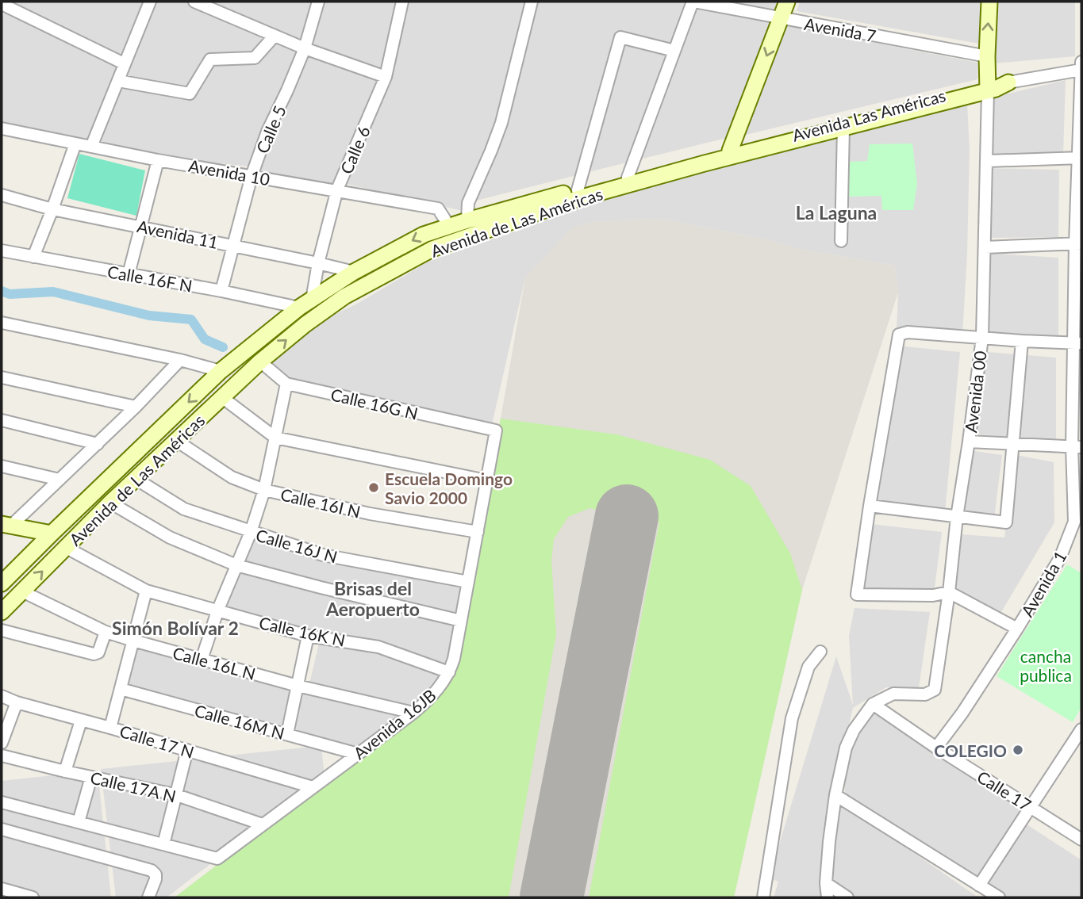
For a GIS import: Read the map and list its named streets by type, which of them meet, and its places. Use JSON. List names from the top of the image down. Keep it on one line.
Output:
{"streets":{"main road":["Avenida Las Américas","Avenida de Las Américas"],"street":["Avenida 7","Calle 5","Calle 6","Avenida 10","Avenida 11","Calle 16F N","Avenida 00","Calle 16G N","Calle 16I N","Calle 16J N","Avenida 1","Calle 16K N","Calle 16L N","Calle 16M N","Avenida 16JB","Calle 17 N","Calle 17A N","Calle 17"]},"crossings":[["Avenida Las Américas","Avenida de Las Américas"],["Avenida Las Américas","Avenida 00"],["Calle 5","Avenida 10"],["Calle 5","Avenida 11"],["Calle 5","Calle 16F N"],["Calle 6","Avenida 10"],["Calle 6","Avenida de Las Américas"],["Calle 6","Avenida 11"],["Calle 6","Calle 16F N"],["Avenida 10","Avenida de Las Américas"],["Avenida de Las Américas","Avenida 11"],["Avenida de Las Américas","Calle 16F N"],["Avenida de Las Américas","Avenida 00"],["Avenida de Las Américas","Calle 16G N"],["Avenida de Las Américas","Calle 16I N"],["Avenida de Las Américas","Calle 16J N"],["Avenida de Las Américas","Calle 16K N"],["Avenida de Las Américas","Calle 16L N"],["Avenida 00","Calle 17"],["Calle 16G N","Avenida 16JB"],["Calle 16I N","Avenida 16JB"],["Calle 16J N","Avenida 16JB"],["Avenida 1","Calle 17"],["Calle 16K N","Avenida 16JB"],["Calle 16L N","Avenida 16JB"],["Calle 16M N","Avenida 16JB"],["Avenida 16JB","Calle 17 N"],["Avenida 16JB","Calle 17A N"]],"districts":["La Laguna","Brisas del Aeropuerto","Simón Bolívar 2"],"parks":["cancha publica"],"places":["Escuela Domingo Savio 2000","COLEGIO"]}
